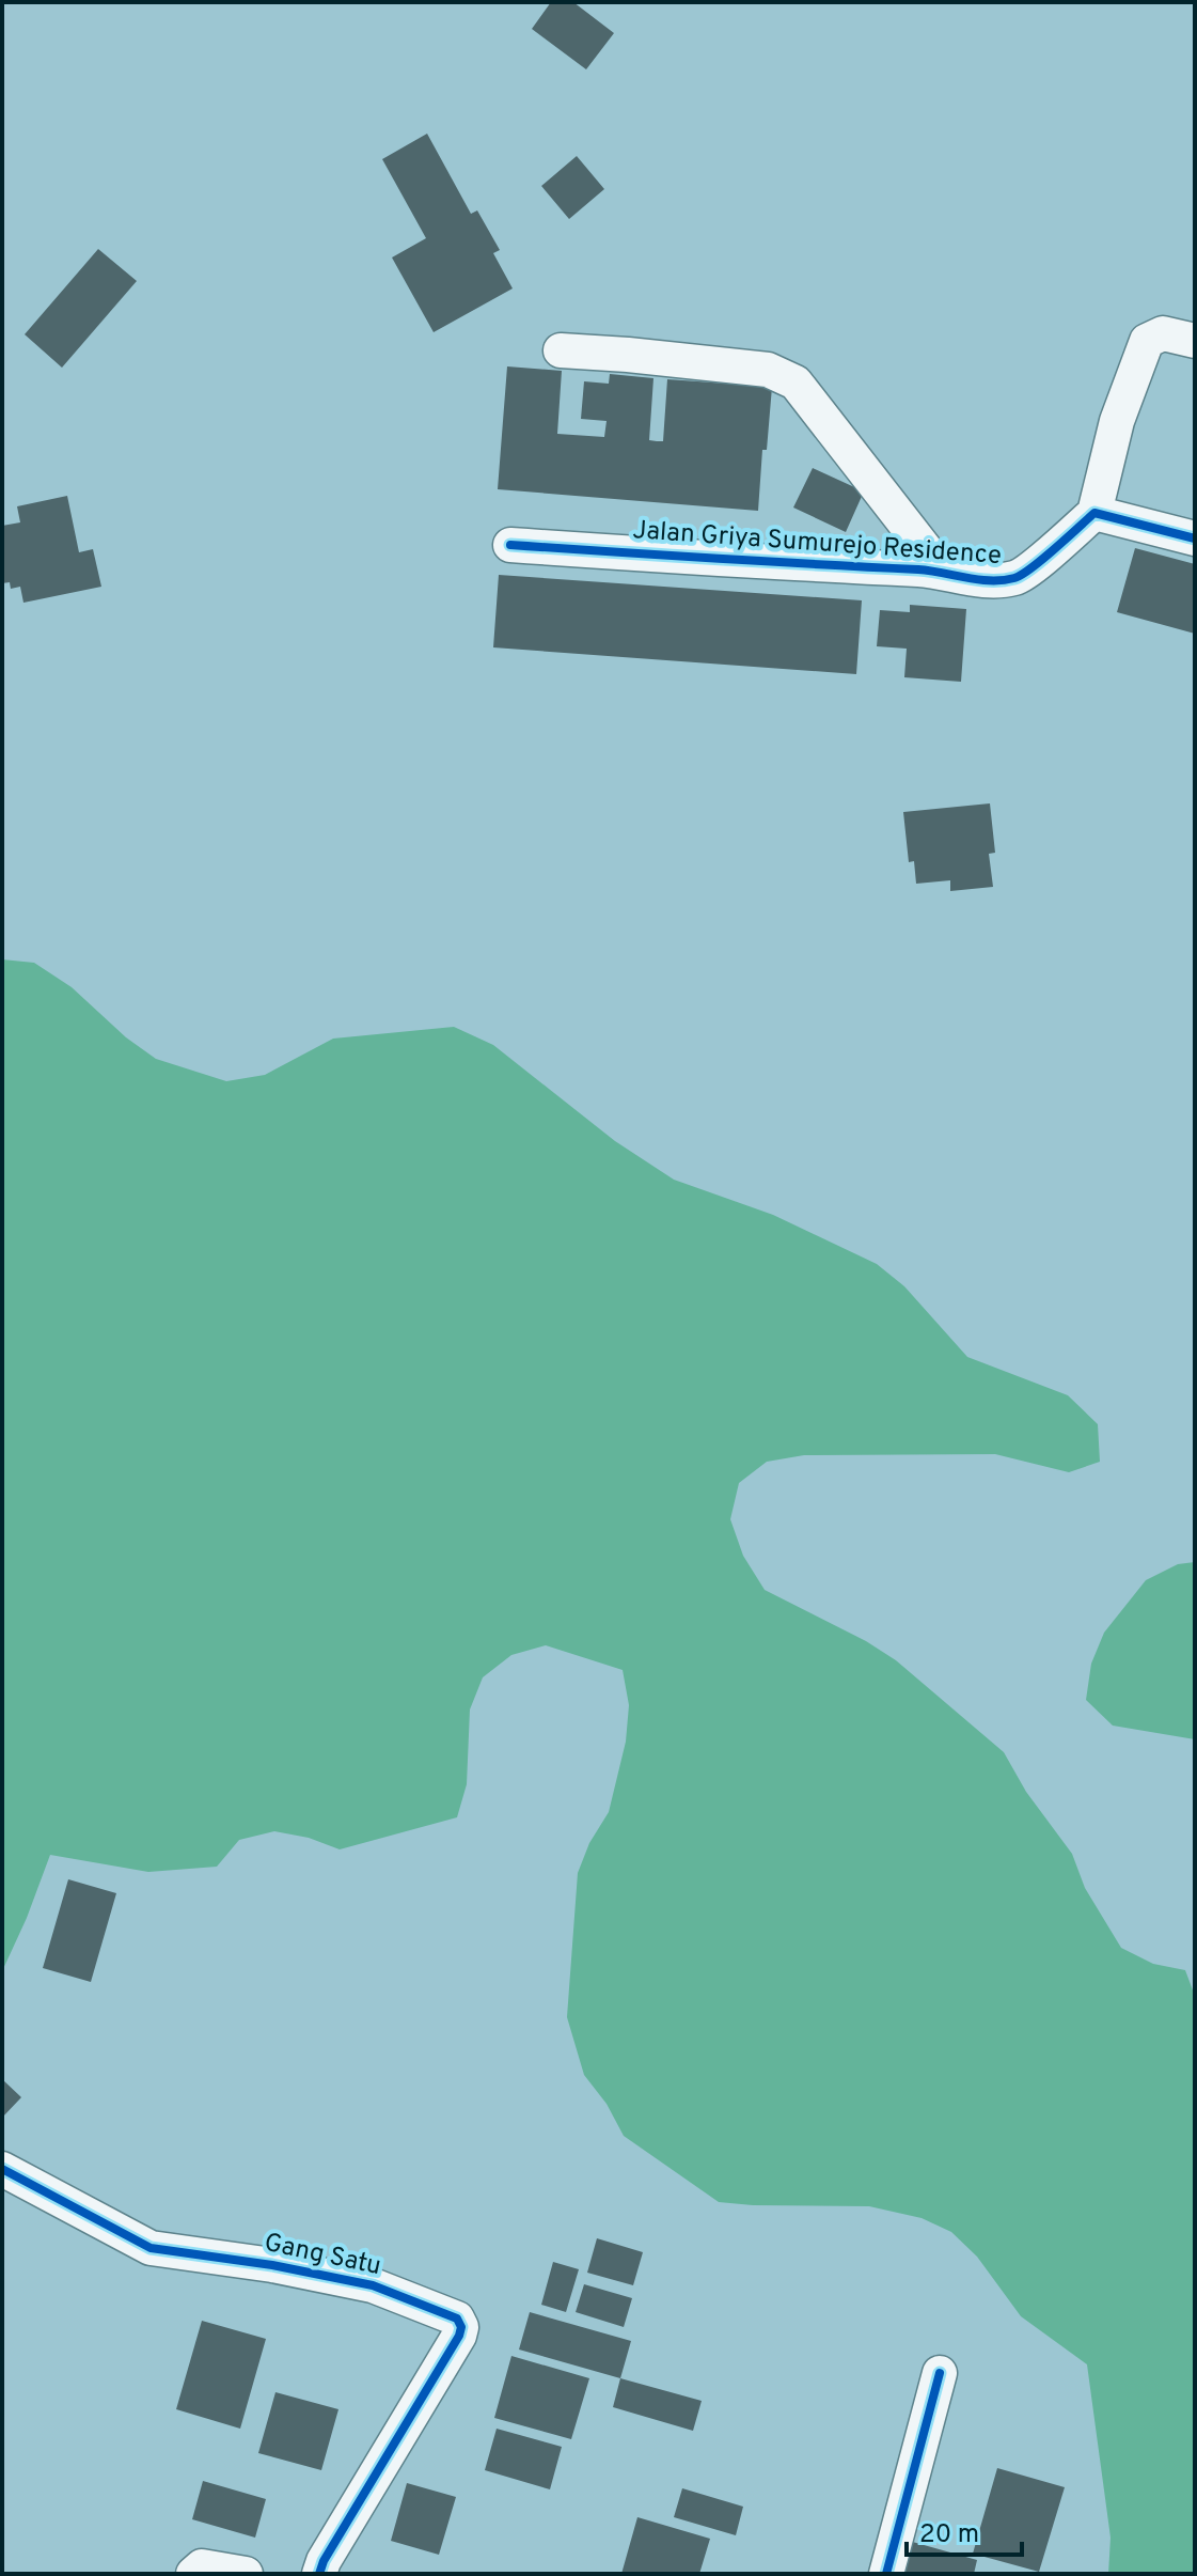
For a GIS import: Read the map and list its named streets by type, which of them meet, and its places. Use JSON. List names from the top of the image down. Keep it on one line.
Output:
{"streets":{"street":["Jalan Griya Sumurejo Residence","Gang Satu"]},"scale_bar":"20 m"}
